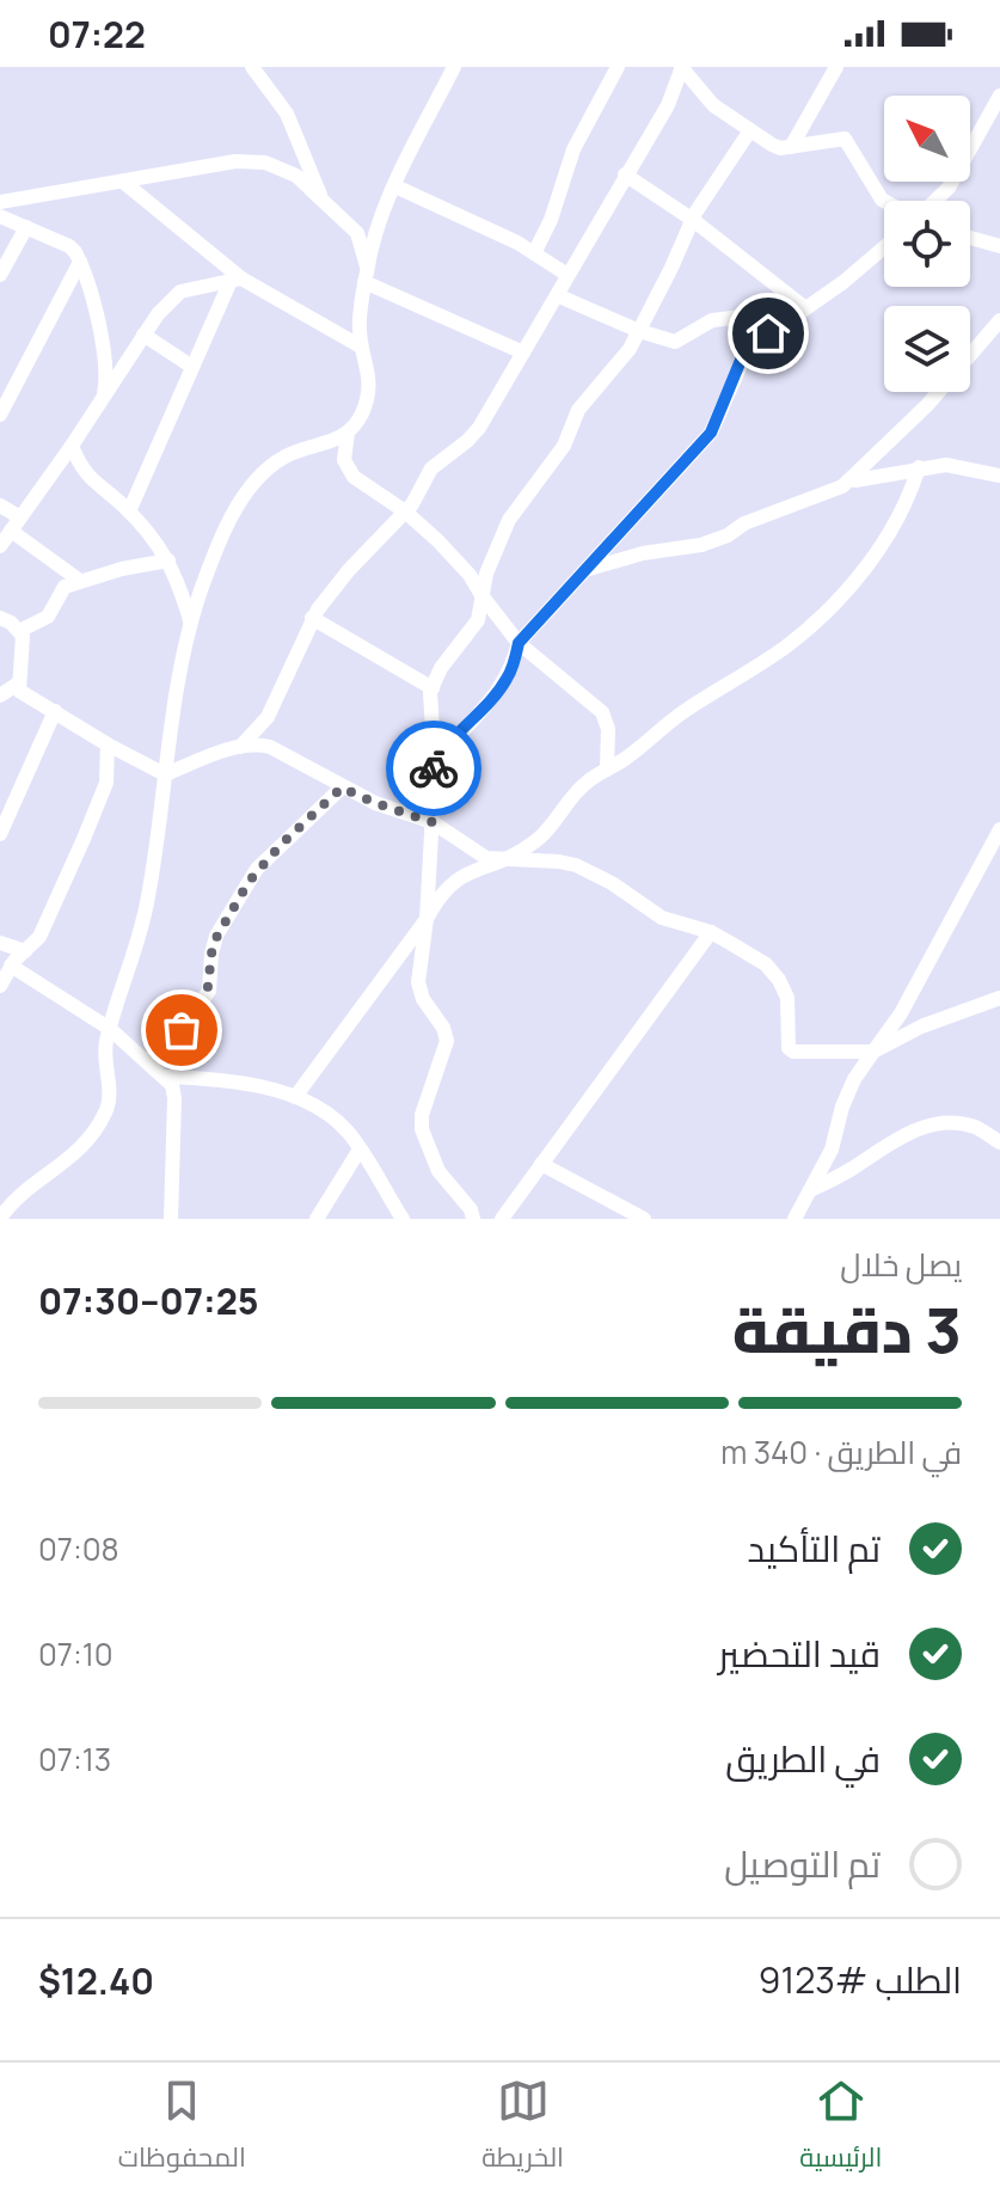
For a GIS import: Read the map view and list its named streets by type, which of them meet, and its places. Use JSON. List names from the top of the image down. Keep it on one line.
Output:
{"north":"top left","page":{"status":"07:22","heading":["3 دقيقة","يصل خلال","07:25–07:30"],"panel":["الطلب #9123","$12.40"],"bar":"في الطريق · 340 m","list":[["تم التأكيد","07:08"],["قيد التحضير","07:10"],["في الطريق","07:13"],"تم التوصيل"],"tabs":["الرئيسية","الخريطة","المحفوظات"]}}
